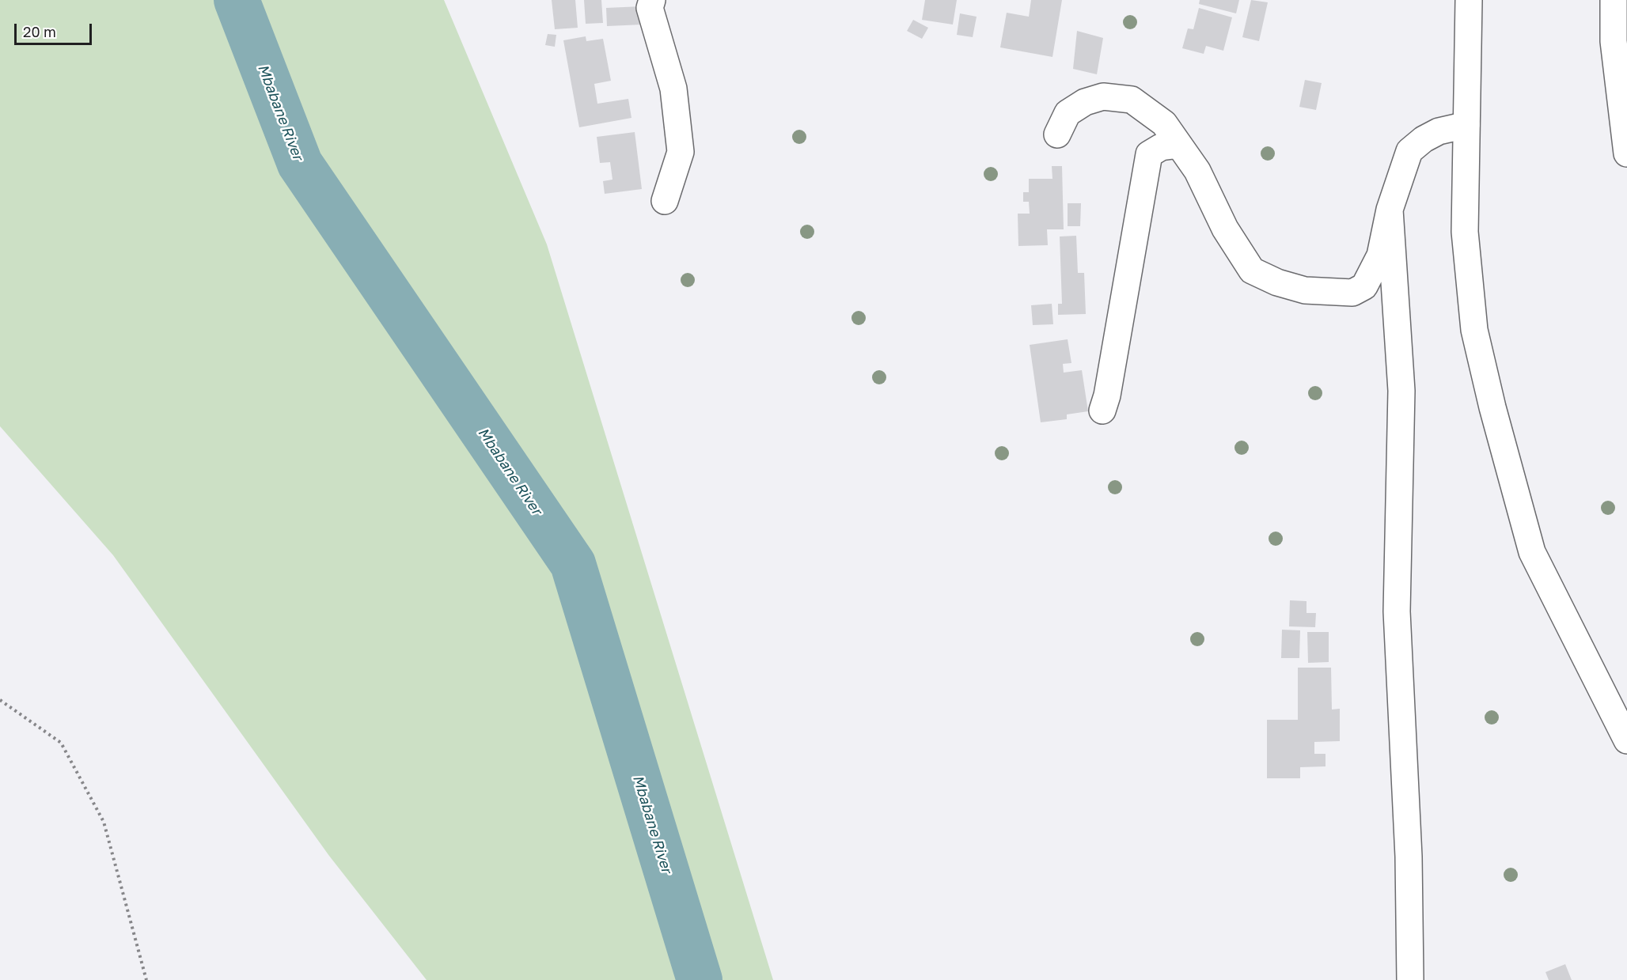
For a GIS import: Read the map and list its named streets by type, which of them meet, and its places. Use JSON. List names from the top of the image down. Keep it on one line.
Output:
{"water":["Mbabane River"],"scale_bar":"20 m"}
